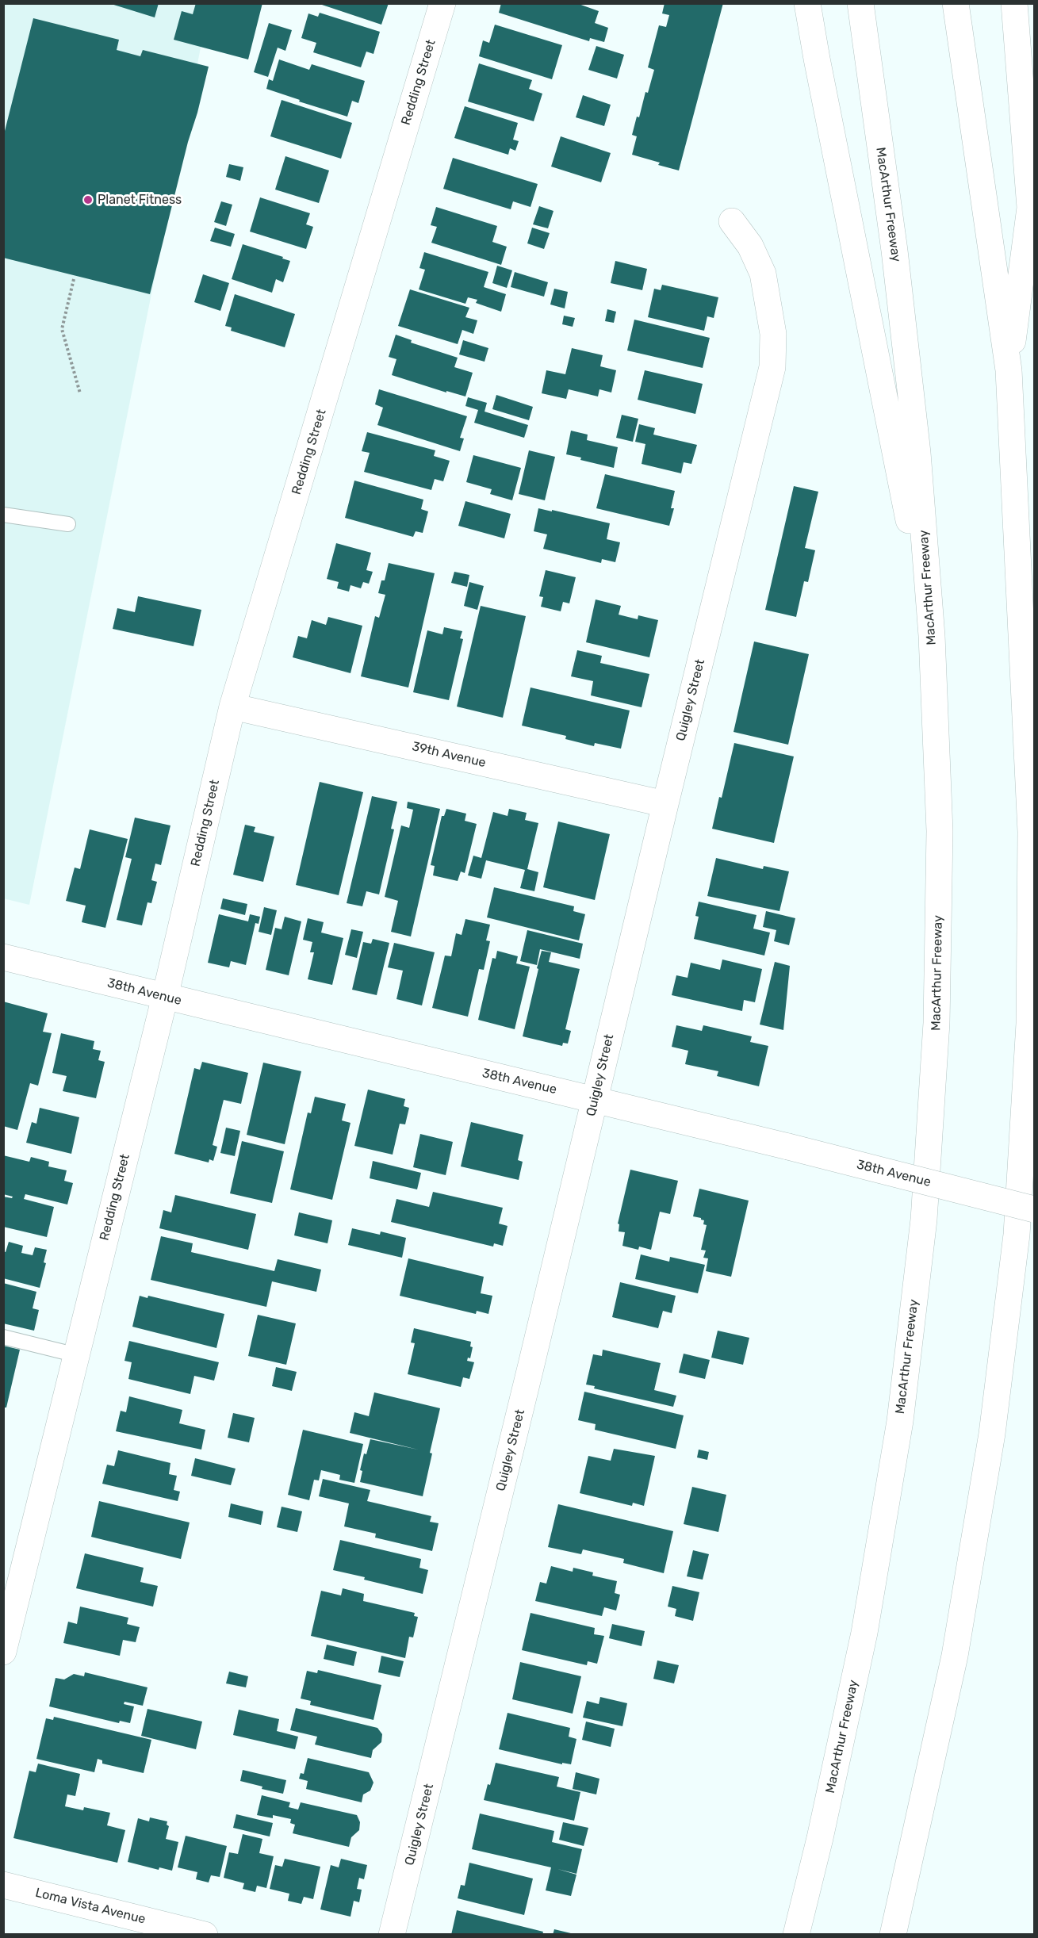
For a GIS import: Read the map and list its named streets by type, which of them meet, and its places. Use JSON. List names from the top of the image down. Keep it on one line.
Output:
{"streets":{"main road":["Redding Street","MacArthur Freeway","Quigley Street","39th Avenue","38th Avenue","Loma Vista Avenue"]},"crossings":[["Redding Street","39th Avenue"],["Redding Street","38th Avenue"],["Quigley Street","39th Avenue"],["Quigley Street","38th Avenue"]],"places":["Planet Fitness"]}
